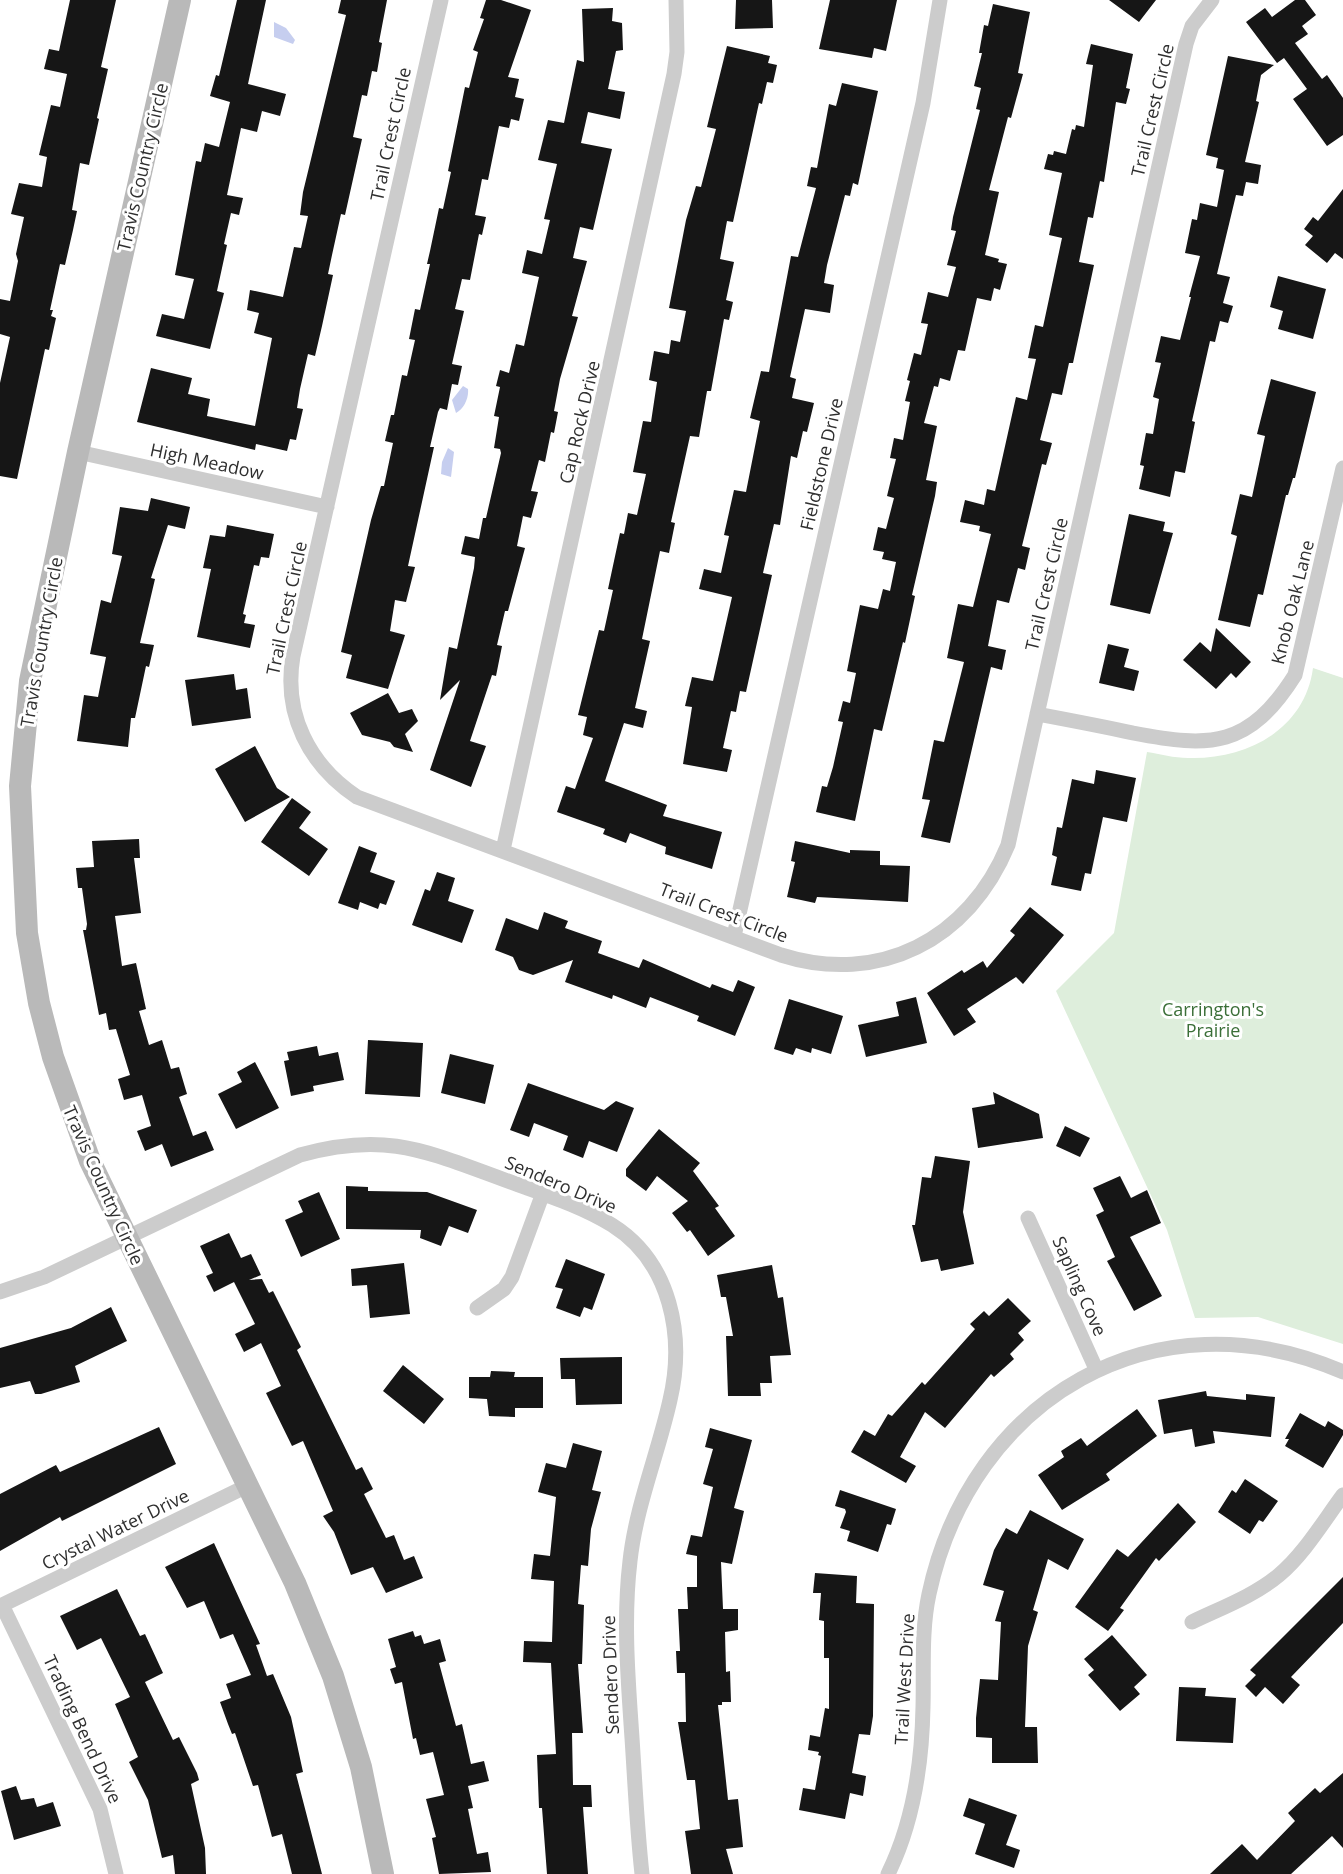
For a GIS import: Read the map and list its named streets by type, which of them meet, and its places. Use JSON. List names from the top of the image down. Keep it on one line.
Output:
{"streets":{"street":["Trail Crest Circle","Travis Country Circle","Cap Rock Drive","High Meadow","Fieldstone Drive","Knob Oak Lane","Sendero Drive","Sapling Cove","Crystal Water Drive","Trail West Drive","Trading Bend Drive"]},"crossings":[["Trail Crest Circle","Cap Rock Drive"],["Trail Crest Circle","High Meadow"],["Trail Crest Circle","Fieldstone Drive"],["Trail Crest Circle","Knob Oak Lane"],["Travis Country Circle","High Meadow"],["Travis Country Circle","Sendero Drive"],["Travis Country Circle","Crystal Water Drive"],["Sapling Cove","Trail West Drive"],["Crystal Water Drive","Trading Bend Drive"]],"parks":["Carrington's Prairie"]}
